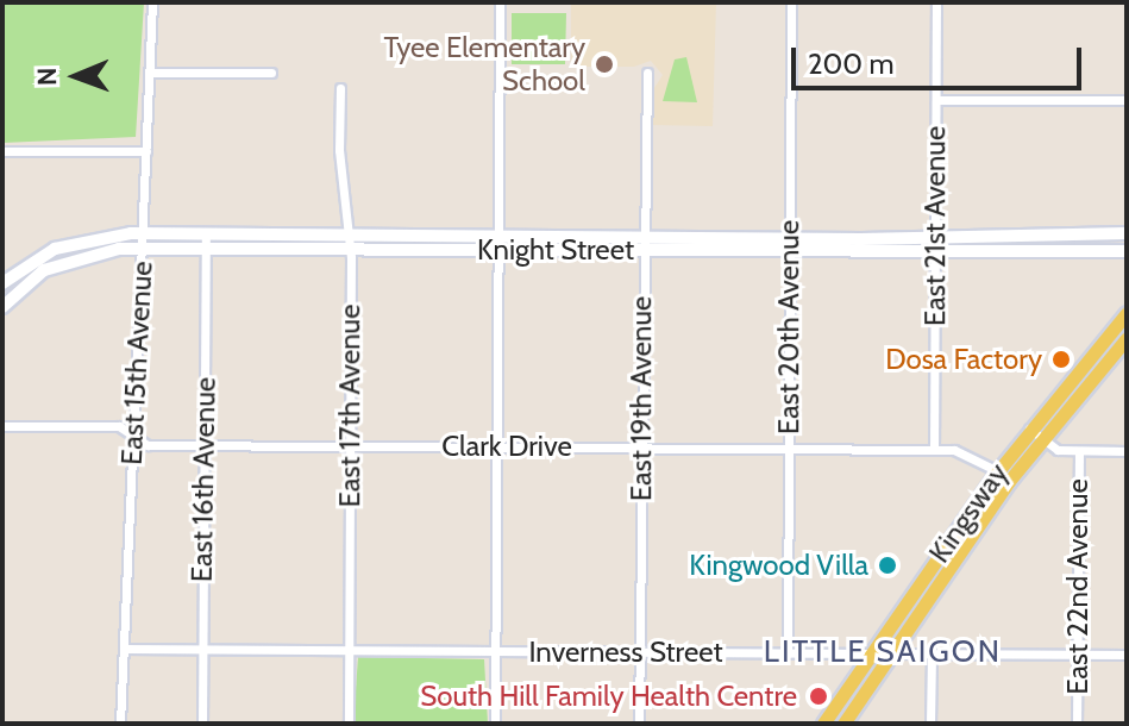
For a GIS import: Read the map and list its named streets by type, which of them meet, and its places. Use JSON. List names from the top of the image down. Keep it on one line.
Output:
{"streets":{"main road":["Knight Street","Kingsway"],"street":["East 21st Avenue","East 20th Avenue","East 15th Avenue","East 19th Avenue","East 17th Avenue","Clark Drive","East 16th Avenue","East 22nd Avenue","Inverness Street"]},"crossings":[["East 21st Avenue","Knight Street"],["East 21st Avenue","Clark Drive"],["Knight Street","East 20th Avenue"],["Knight Street","East 15th Avenue"],["Knight Street","East 19th Avenue"],["Knight Street","East 17th Avenue"],["Knight Street","East 16th Avenue"],["East 20th Avenue","Clark Drive"],["East 20th Avenue","Inverness Street"],["East 15th Avenue","Clark Drive"],["East 15th Avenue","Inverness Street"],["East 19th Avenue","Clark Drive"],["East 19th Avenue","Inverness Street"],["East 17th Avenue","Clark Drive"],["East 17th Avenue","Inverness Street"],["Clark Drive","East 16th Avenue"],["Clark Drive","Kingsway"],["East 16th Avenue","Inverness Street"],["Kingsway","Inverness Street"],["East 22nd Avenue","Inverness Street"]],"districts":["LITTLE SAIGON"],"places":["Tyee Elementary School","Dosa Factory","Kingwood Villa","South Hill Family Health Centre"],"scale_bar":"200 m","north":"left"}
